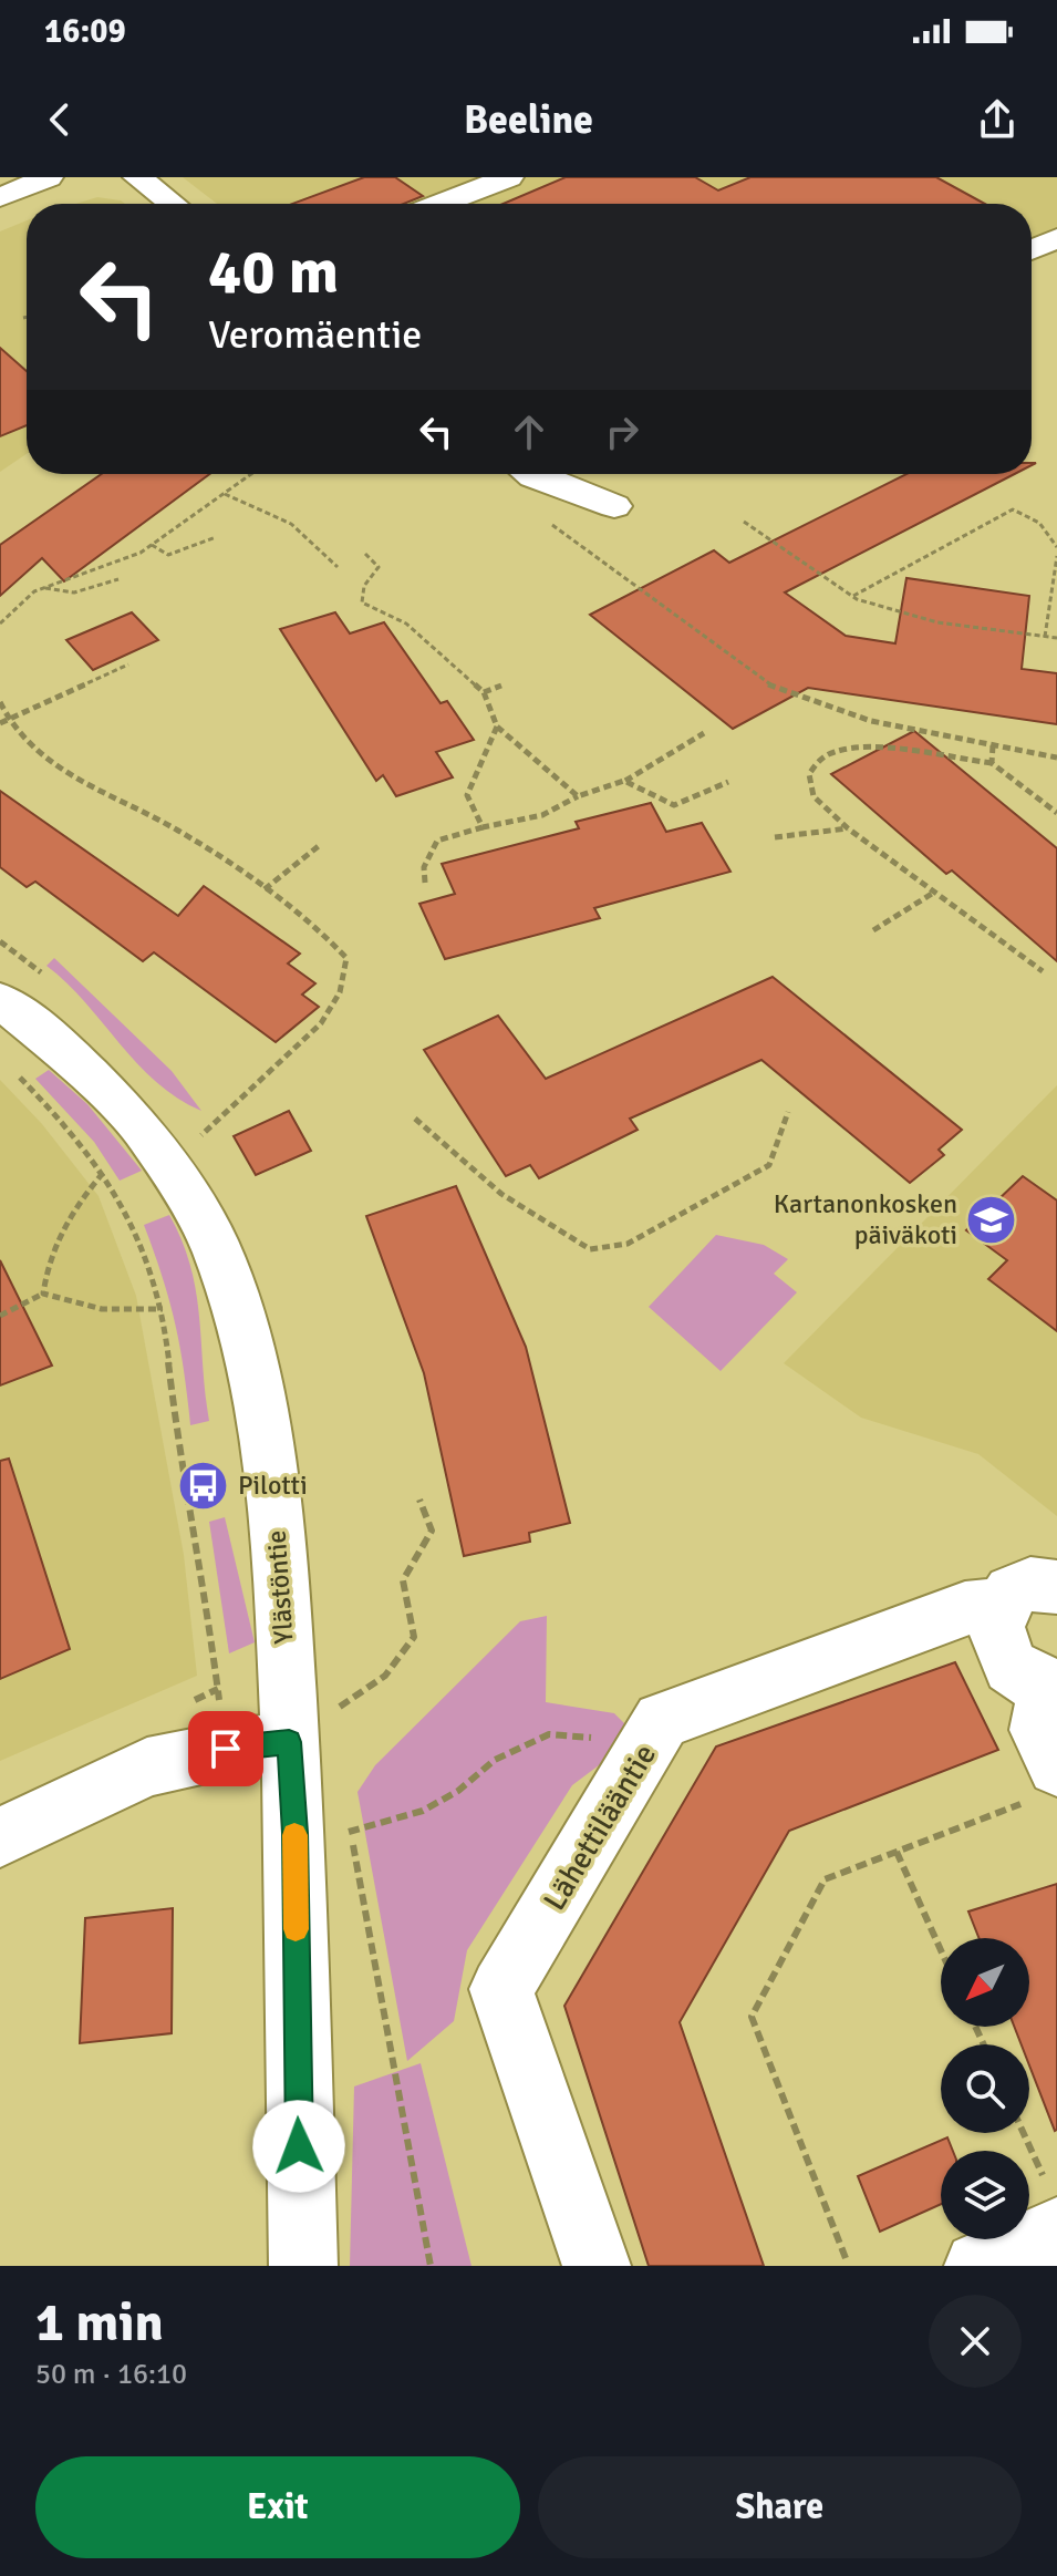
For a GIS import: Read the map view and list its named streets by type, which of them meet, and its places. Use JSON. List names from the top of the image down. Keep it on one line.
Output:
{"streets":{"street":["Ylästöntie","Lähettilääntie"]},"places":{"school or university":["Kartanonkosken päiväkoti"],"bus stop":["Pilotti"]},"north":"bottom left","page":{"status":"16:09","header":"Beeline","turn":["40 m","Veromäentie"],"heading":["1 min","50 m · 16:10"],"buttons":["Exit","Share"]}}
